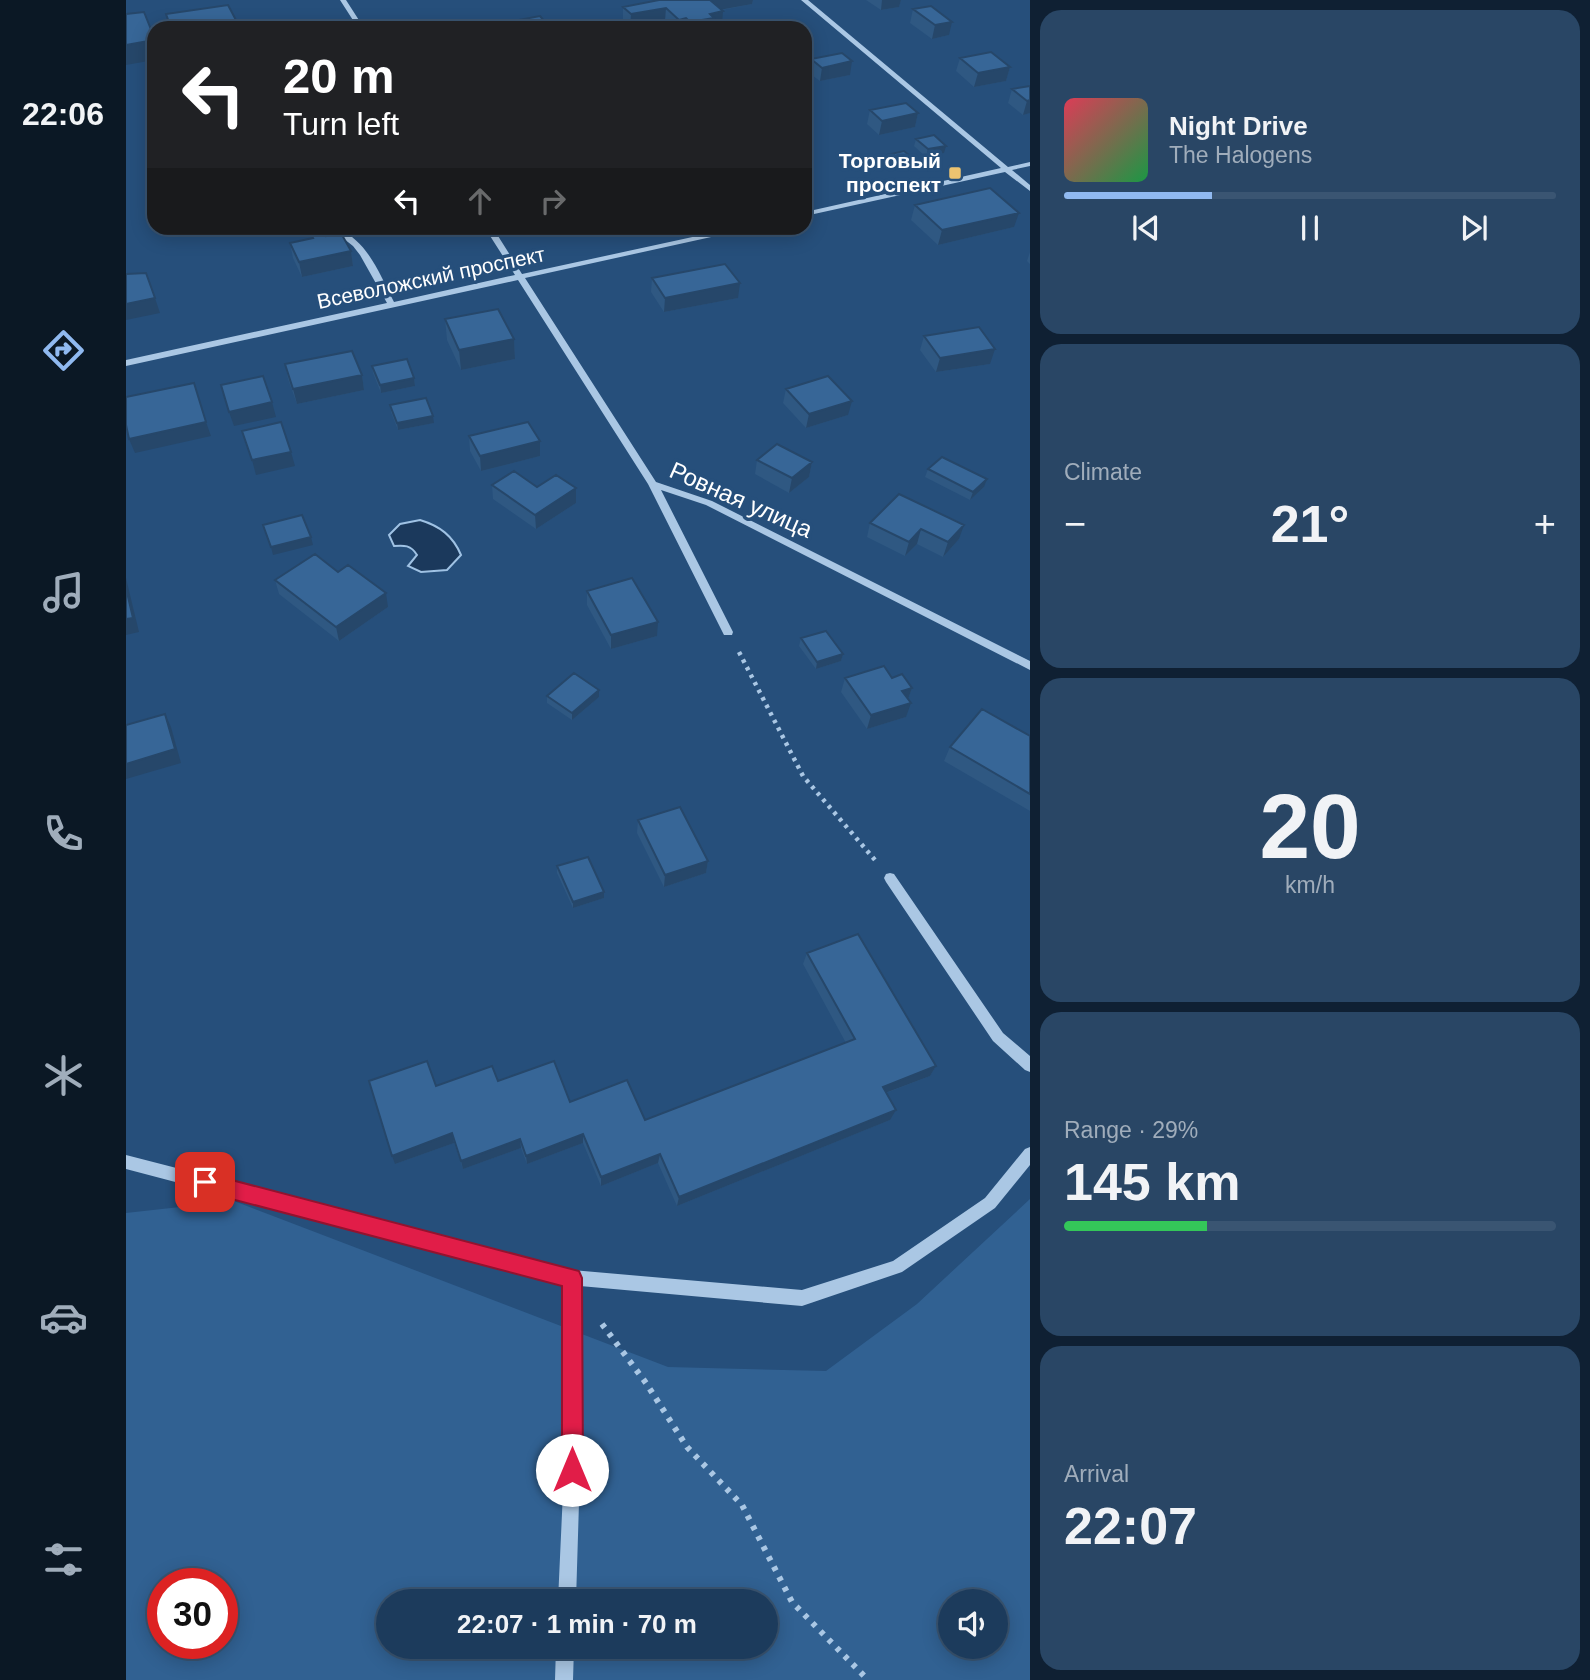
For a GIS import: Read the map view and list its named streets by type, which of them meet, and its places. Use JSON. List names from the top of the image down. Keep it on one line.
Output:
{"streets":{"street":["Всеволожский проспект","Ровная улица"]},"crossings":[["Всеволожский проспект","Ровная улица"]],"places":{"transit":["Торговый проспект"]},"page":{"tabs":"22:06","turn":["20 m","Turn left"],"song":["Night Drive","The Halogens"],"tile":["Climate",["20","km/h"],["Range · 29%","145 km"],["Arrival","22:07"]],"heat":["−","21°","+"],"limit":"30","trip":"22:07 · 1 min · 70 m"}}
